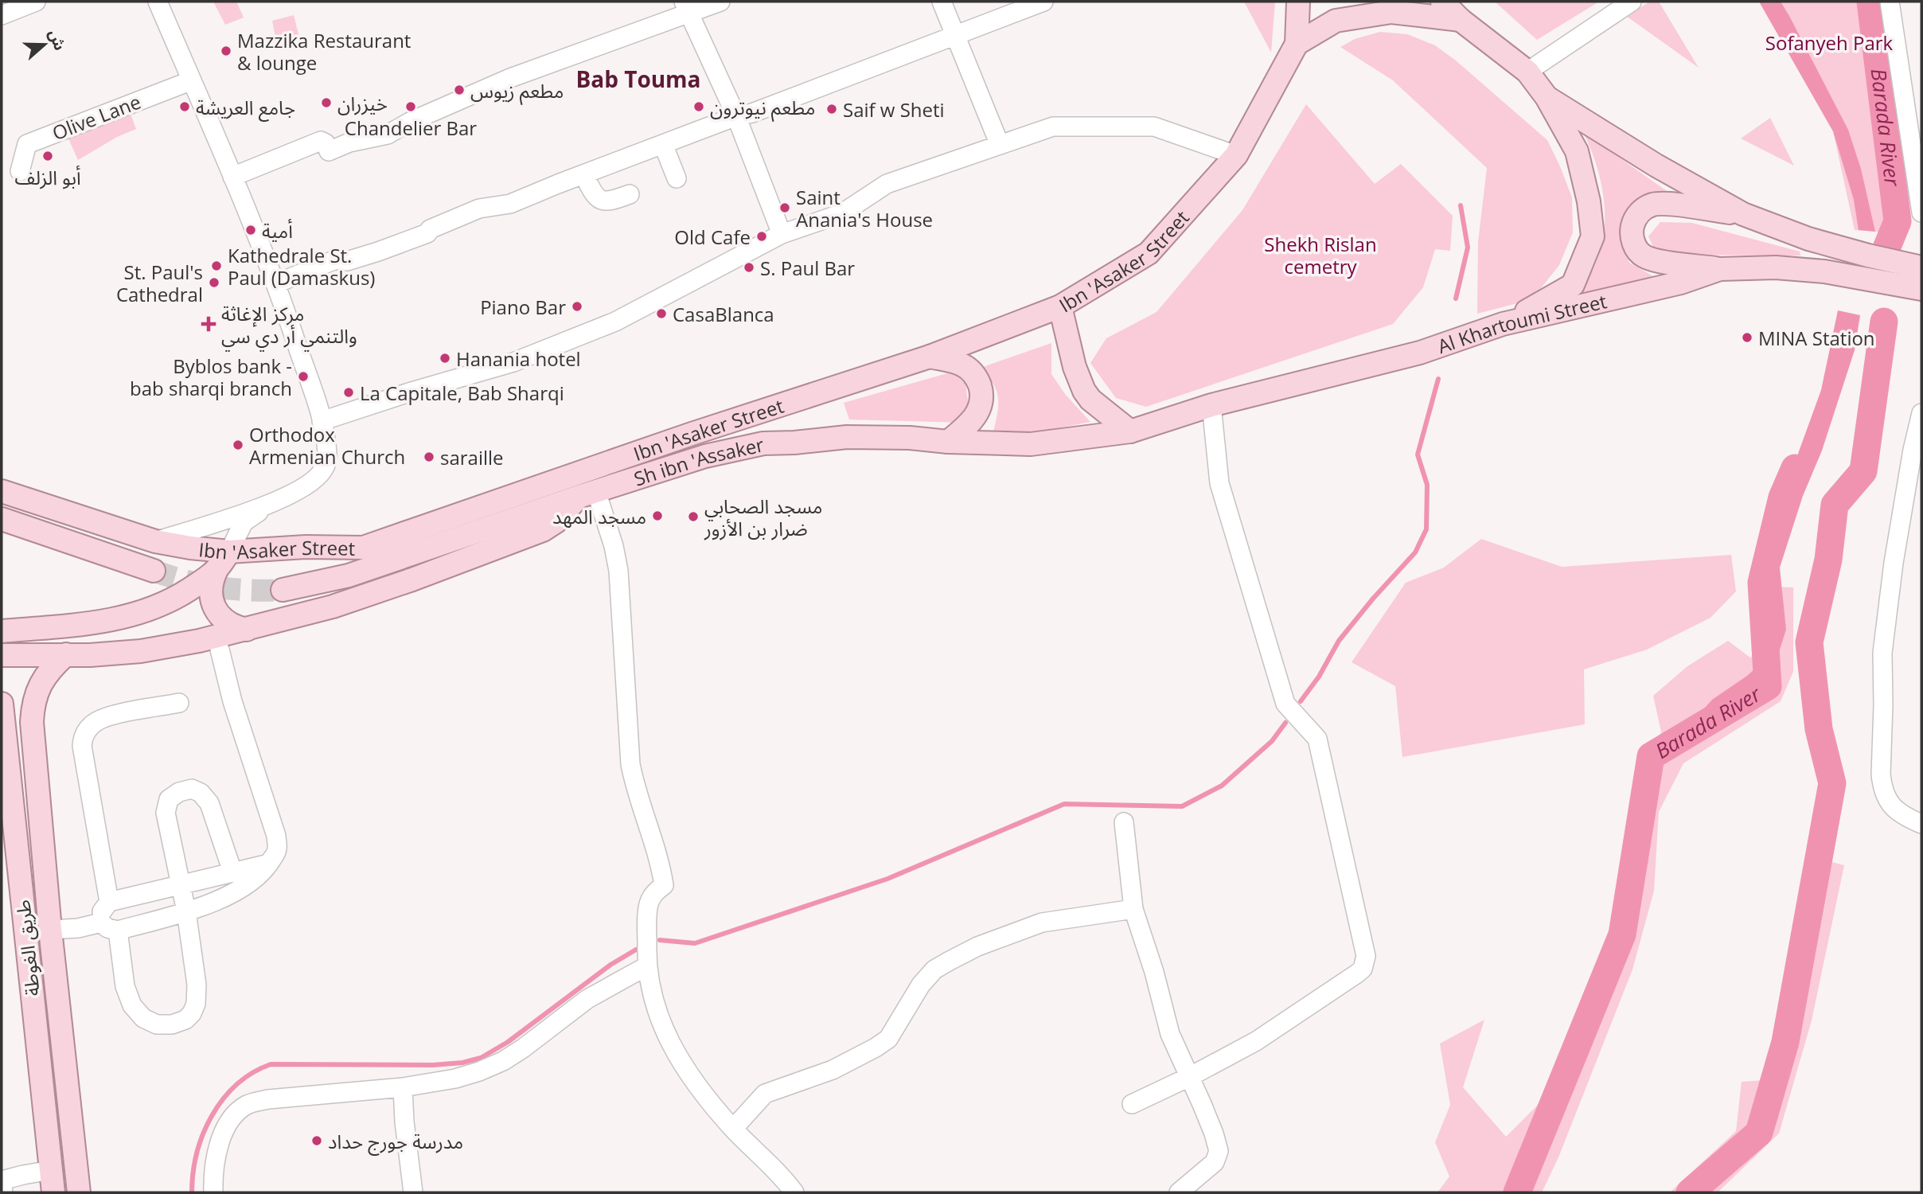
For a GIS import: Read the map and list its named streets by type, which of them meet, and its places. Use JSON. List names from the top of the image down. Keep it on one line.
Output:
{"streets":{"main road":["Ibn 'Asaker Street","Al Khartoumi Street","Sh ibn 'Assaker","طريق الغوطة"],"street":["Olive Lane"]},"crossings":[["Al Khartoumi Street","Sh ibn 'Assaker"]],"districts":["Bab Touma"],"water":["Barada River"],"parks":["Sofanyeh Park","Shekh Rislan cemetry"],"places":{"other":["Mazzika Restaurant & lounge","مطعم زيوس","خيزران","جامع العريشة","Chandelier Bar","مطعم نيوترون","Saif w Sheti","أبو الزلف","Saint Anania's House","أمية","Old Cafe","Kathedrale St. Paul (Damaskus)","S. Paul Bar","St. Paul's Cathedral","Piano Bar","CasaBlanca","MINA Station","Hanania hotel","Byblos bank - bab sharqi branch","La Capitale, Bab Sharqi","Orthodox Armenian Church","saraille","مسجد المهد","مسجد الصحابي ضرار بن الأزور","مدرسة جورج حداد"],"health":["مركز الإغاثة والتنمي أر دي سي"]},"north":"right"}
